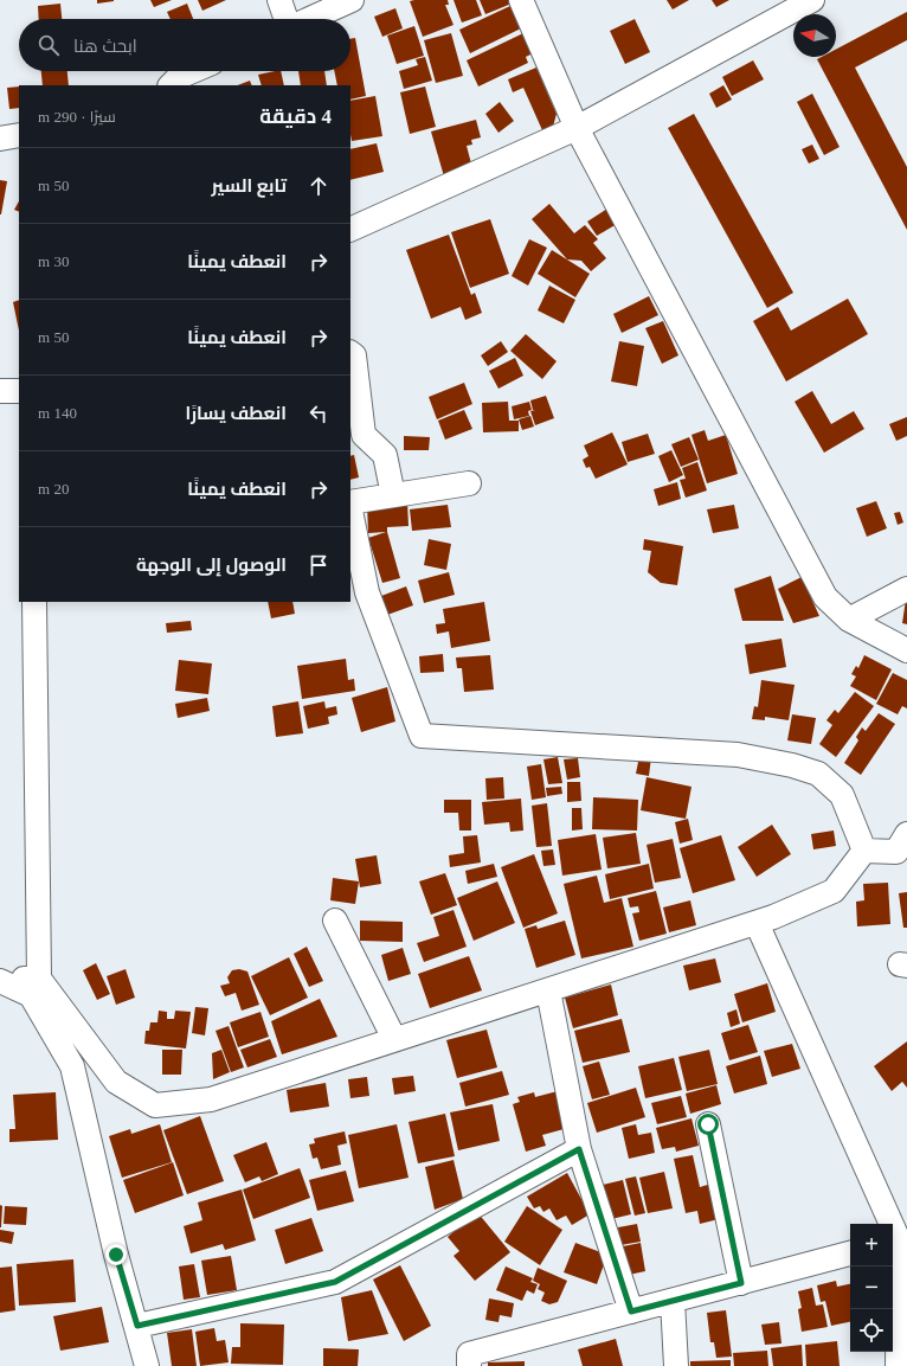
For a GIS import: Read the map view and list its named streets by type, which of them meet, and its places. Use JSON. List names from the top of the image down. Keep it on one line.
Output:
{"north":"left","page":{"search":"ابحث هنا","heading":["4 دقيقة","سيرًا · 290 m"],"list":[["تابع السير","50 m"],["انعطف يمينًا","30 m"],["انعطف يمينًا","50 m"],["انعطف يسارًا","140 m"],["انعطف يمينًا","20 m"],"الوصول إلى الوجهة"],"map_buttons":["+","−"]}}
